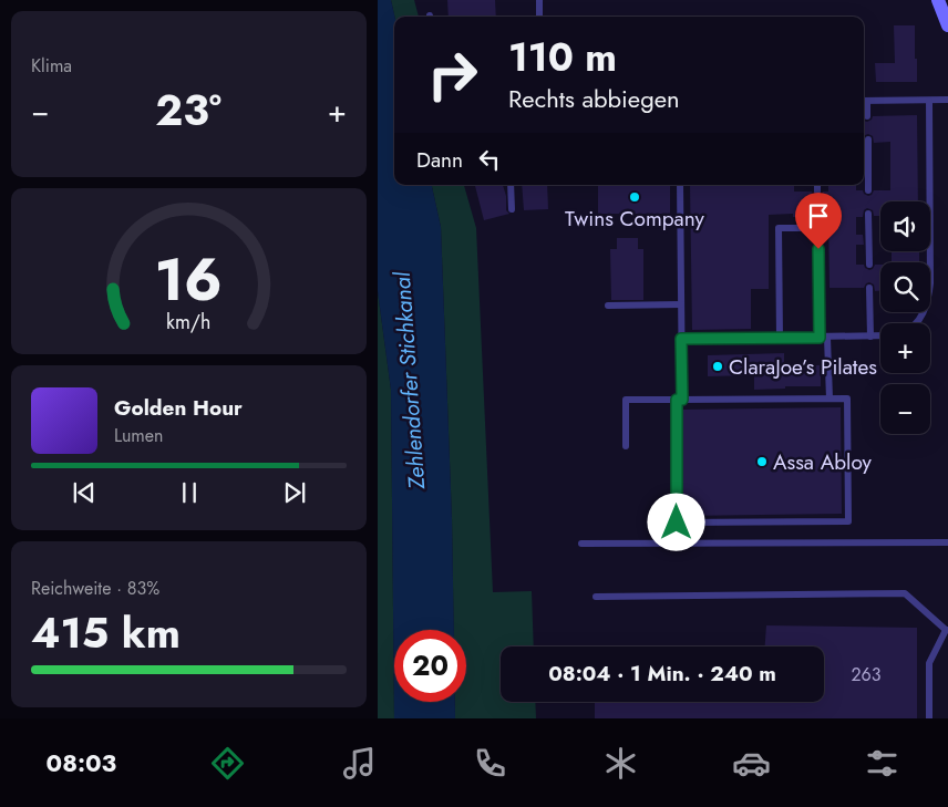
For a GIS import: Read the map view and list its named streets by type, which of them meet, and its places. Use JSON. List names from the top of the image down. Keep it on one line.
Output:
{"water":["Zehlendorfer Stichkanal"],"places":["Twins Company","ClaraJoe’s Pilates","Assa Abloy"],"house_numbers":["263"],"page":{"tile":["Klima",["Reichweite · 83%","415 km"]],"turn":["110 m","Rechts abbiegen"],"heat":["−","23°","+"],"then":"Dann","map_buttons":["+","−"],"song":["Golden Hour","Lumen"],"limit":"20","trip":"08:04 · 1 Min. · 240 m","tabs":"08:03","gauge":["16","km/h"]}}
